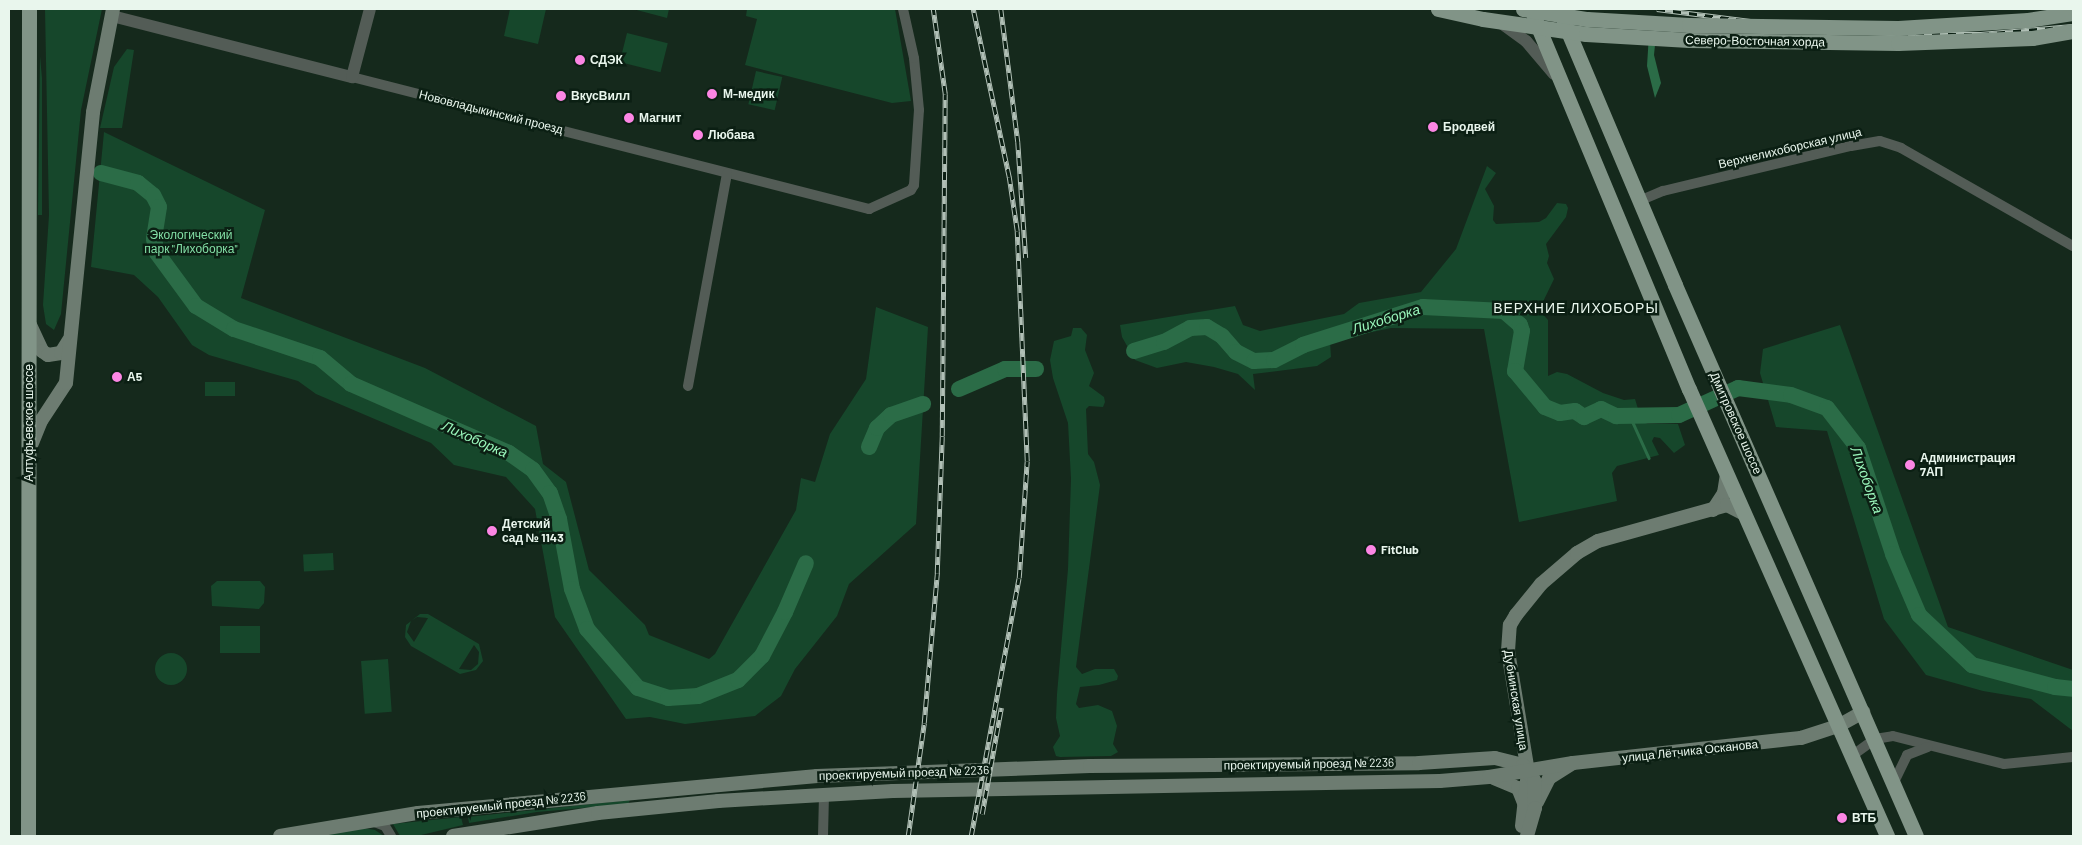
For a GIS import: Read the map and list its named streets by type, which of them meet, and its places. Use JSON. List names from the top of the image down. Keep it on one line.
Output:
{"streets":{"main road":["Северо-Восточная хорда","Алтуфьевское шоссе","Дмитровское шоссе","Дубнинская улица","улица Лётчика Осканова","проектируемый проезд № 2236"],"street":["Нововладыкинский проезд","Верхнелихоборская улица"]},"crossings":[["Верхнелихоборская улица","Дмитровское шоссе"],["Дмитровское шоссе","улица Лётчика Осканова"],["Дубнинская улица","улица Лётчика Осканова"],["Дубнинская улица","проектируемый проезд № 2236"],["улица Лётчика Осканова","проектируемый проезд № 2236"]],"districts":["ВЕРХНИЕ ЛИХОБОРЫ"],"water":["Лихоборка"],"parks":["Экологический парк \"Лихоборка\""],"places":["СДЭК","М-медик","ВкусВилл","Магнит","Бродвей","Любава","А5","Администрация 7АП","Детский сад № 1143","FitClub","ВТБ"]}
